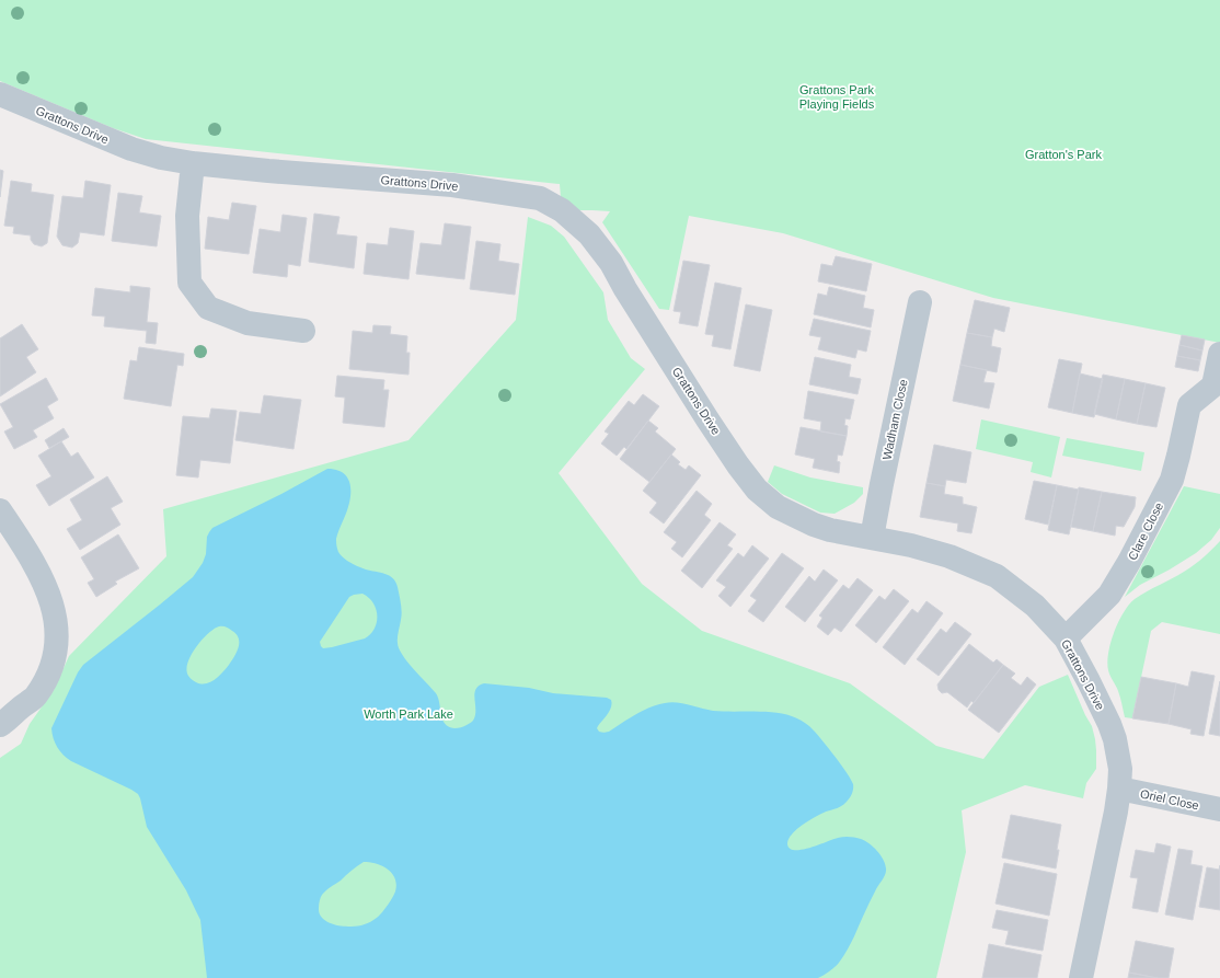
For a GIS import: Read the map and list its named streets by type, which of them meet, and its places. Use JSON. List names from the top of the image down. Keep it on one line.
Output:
{"streets":{"street":["Grattons Drive","Wadham Close","Clare Close","Oriel Close"]},"crossings":[["Grattons Drive","Wadham Close"],["Grattons Drive","Clare Close"],["Grattons Drive","Oriel Close"]],"parks":["Grattons Park Playing Fields","Gratton's Park","Worth Park Lake"]}
